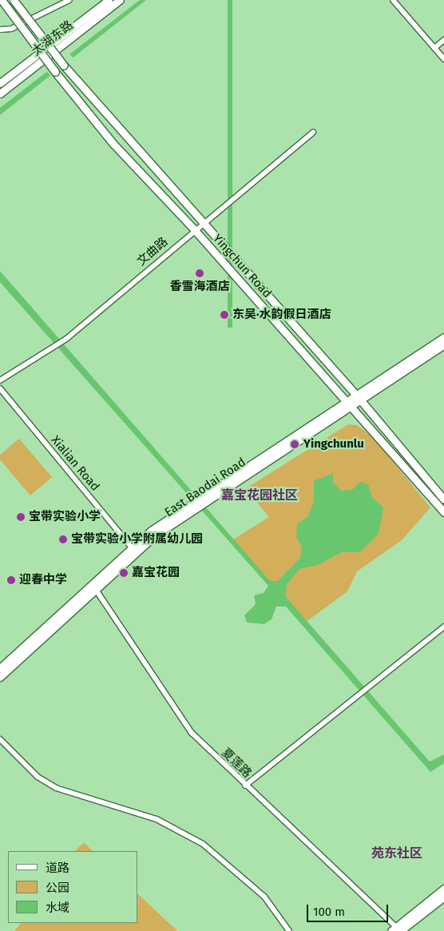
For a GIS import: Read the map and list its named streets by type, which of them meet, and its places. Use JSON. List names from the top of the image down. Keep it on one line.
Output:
{"streets":{"main road":["太湖东路","Yingchun Road","East Baodai Road"],"street":["文曲路","Xialian Road","夏莲路"]},"crossings":[["文曲路","Yingchun Road"],["Yingchun Road","East Baodai Road"],["Xialian Road","East Baodai Road"],["East Baodai Road","夏莲路"]],"districts":["嘉宝花园社区","苑东社区"],"places":["香雪海酒店","东吴·水韵假日酒店","Yingchunlu","宝带实验小学","宝带实验小学附属幼儿园","嘉宝花园","迎春中学"],"legend":["道路","公园","水域"],"scale_bar":"100 m"}
